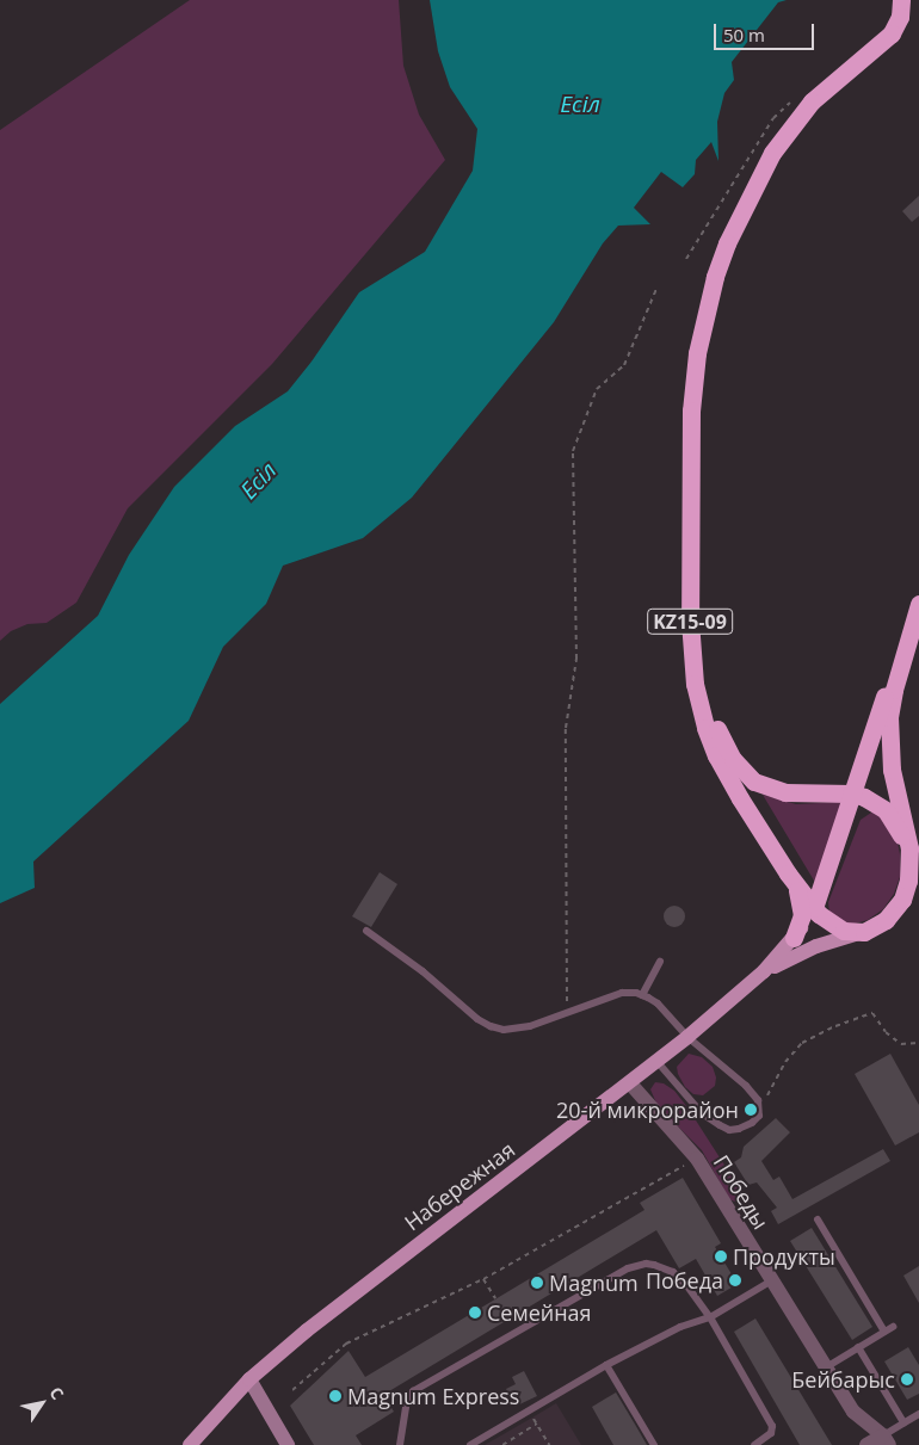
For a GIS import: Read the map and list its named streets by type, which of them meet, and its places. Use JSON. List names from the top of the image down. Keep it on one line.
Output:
{"streets":{"highway":["KZ15-09"],"main road":["Набережная"],"street":["Победы"]},"crossings":[["KZ15-09","Набережная"],["Набережная","Победы"]],"water":["Есіл"],"places":["20-й микрорайон","Продукты","Победа","Magnum","Семейная","Бейбарыс","Magnum Express"],"scale_bar":"50 m","north":"top right"}
